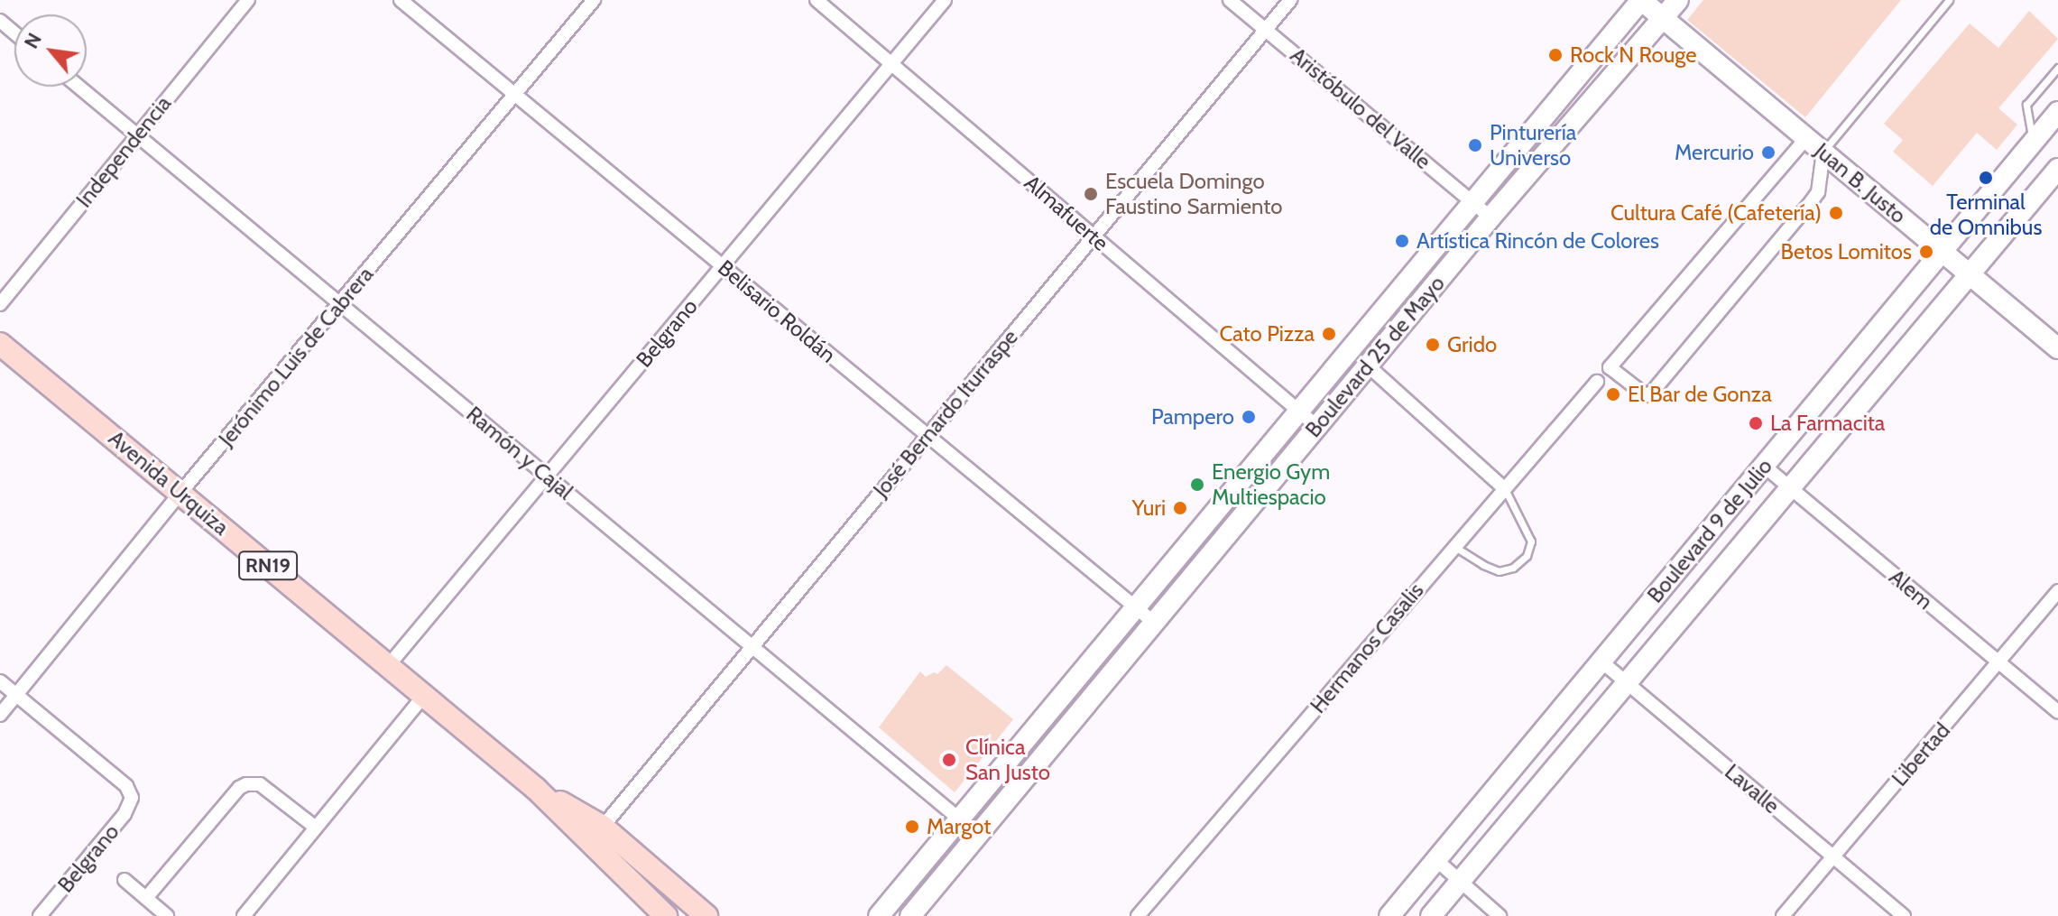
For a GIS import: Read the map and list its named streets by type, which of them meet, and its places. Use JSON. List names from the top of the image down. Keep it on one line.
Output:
{"streets":{"main road":["Juan B. Justo","Boulevard 25 de Mayo","Avenida Urquiza","Boulevard 9 de Julio","RN19"],"street":["Aristóbulo del Valle","Independencia","Almafuerte","Belisario Roldán","Belgrano","Jerónimo Luis de Cabrera","José Bernardo Iturraspe","Ramón y Cajal","Alem","Hermanos Casalis","Libertad","Lavalle"]},"crossings":[["Aristóbulo del Valle","Boulevard 25 de Mayo"],["Aristóbulo del Valle","José Bernardo Iturraspe"],["Independencia","Ramón y Cajal"],["Juan B. Justo","Boulevard 25 de Mayo"],["Juan B. Justo","Boulevard 9 de Julio"],["Almafuerte","Belgrano"],["Almafuerte","Boulevard 25 de Mayo"],["Almafuerte","José Bernardo Iturraspe"],["Belisario Roldán","Belgrano"],["Belisario Roldán","Jerónimo Luis de Cabrera"],["Belisario Roldán","Boulevard 25 de Mayo"],["Belisario Roldán","José Bernardo Iturraspe"],["Belgrano","Jerónimo Luis de Cabrera"],["Belgrano","Ramón y Cajal"],["Belgrano","Avenida Urquiza"],["Jerónimo Luis de Cabrera","Ramón y Cajal"],["Jerónimo Luis de Cabrera","Avenida Urquiza"],["Boulevard 25 de Mayo","Ramón y Cajal"],["José Bernardo Iturraspe","Ramón y Cajal"],["José Bernardo Iturraspe","Avenida Urquiza"],["Boulevard 9 de Julio","Alem"],["Boulevard 9 de Julio","Lavalle"],["Alem","Libertad"],["Libertad","Lavalle"]],"places":["Rock N Rouge","Pinturería Universo","Mercurio","Terminal de Omnibus","Escuela Domingo Faustino Sarmiento","Cultura Café (Cafetería)","Artística Rincón de Colores","Betos Lomitos","Cato Pizza","Grido","El Bar de Gonza","Pampero","La Farmacita","Energio Gym Multiespacio","Yuri","Clínica San Justo","Margot"],"north":"top left"}
